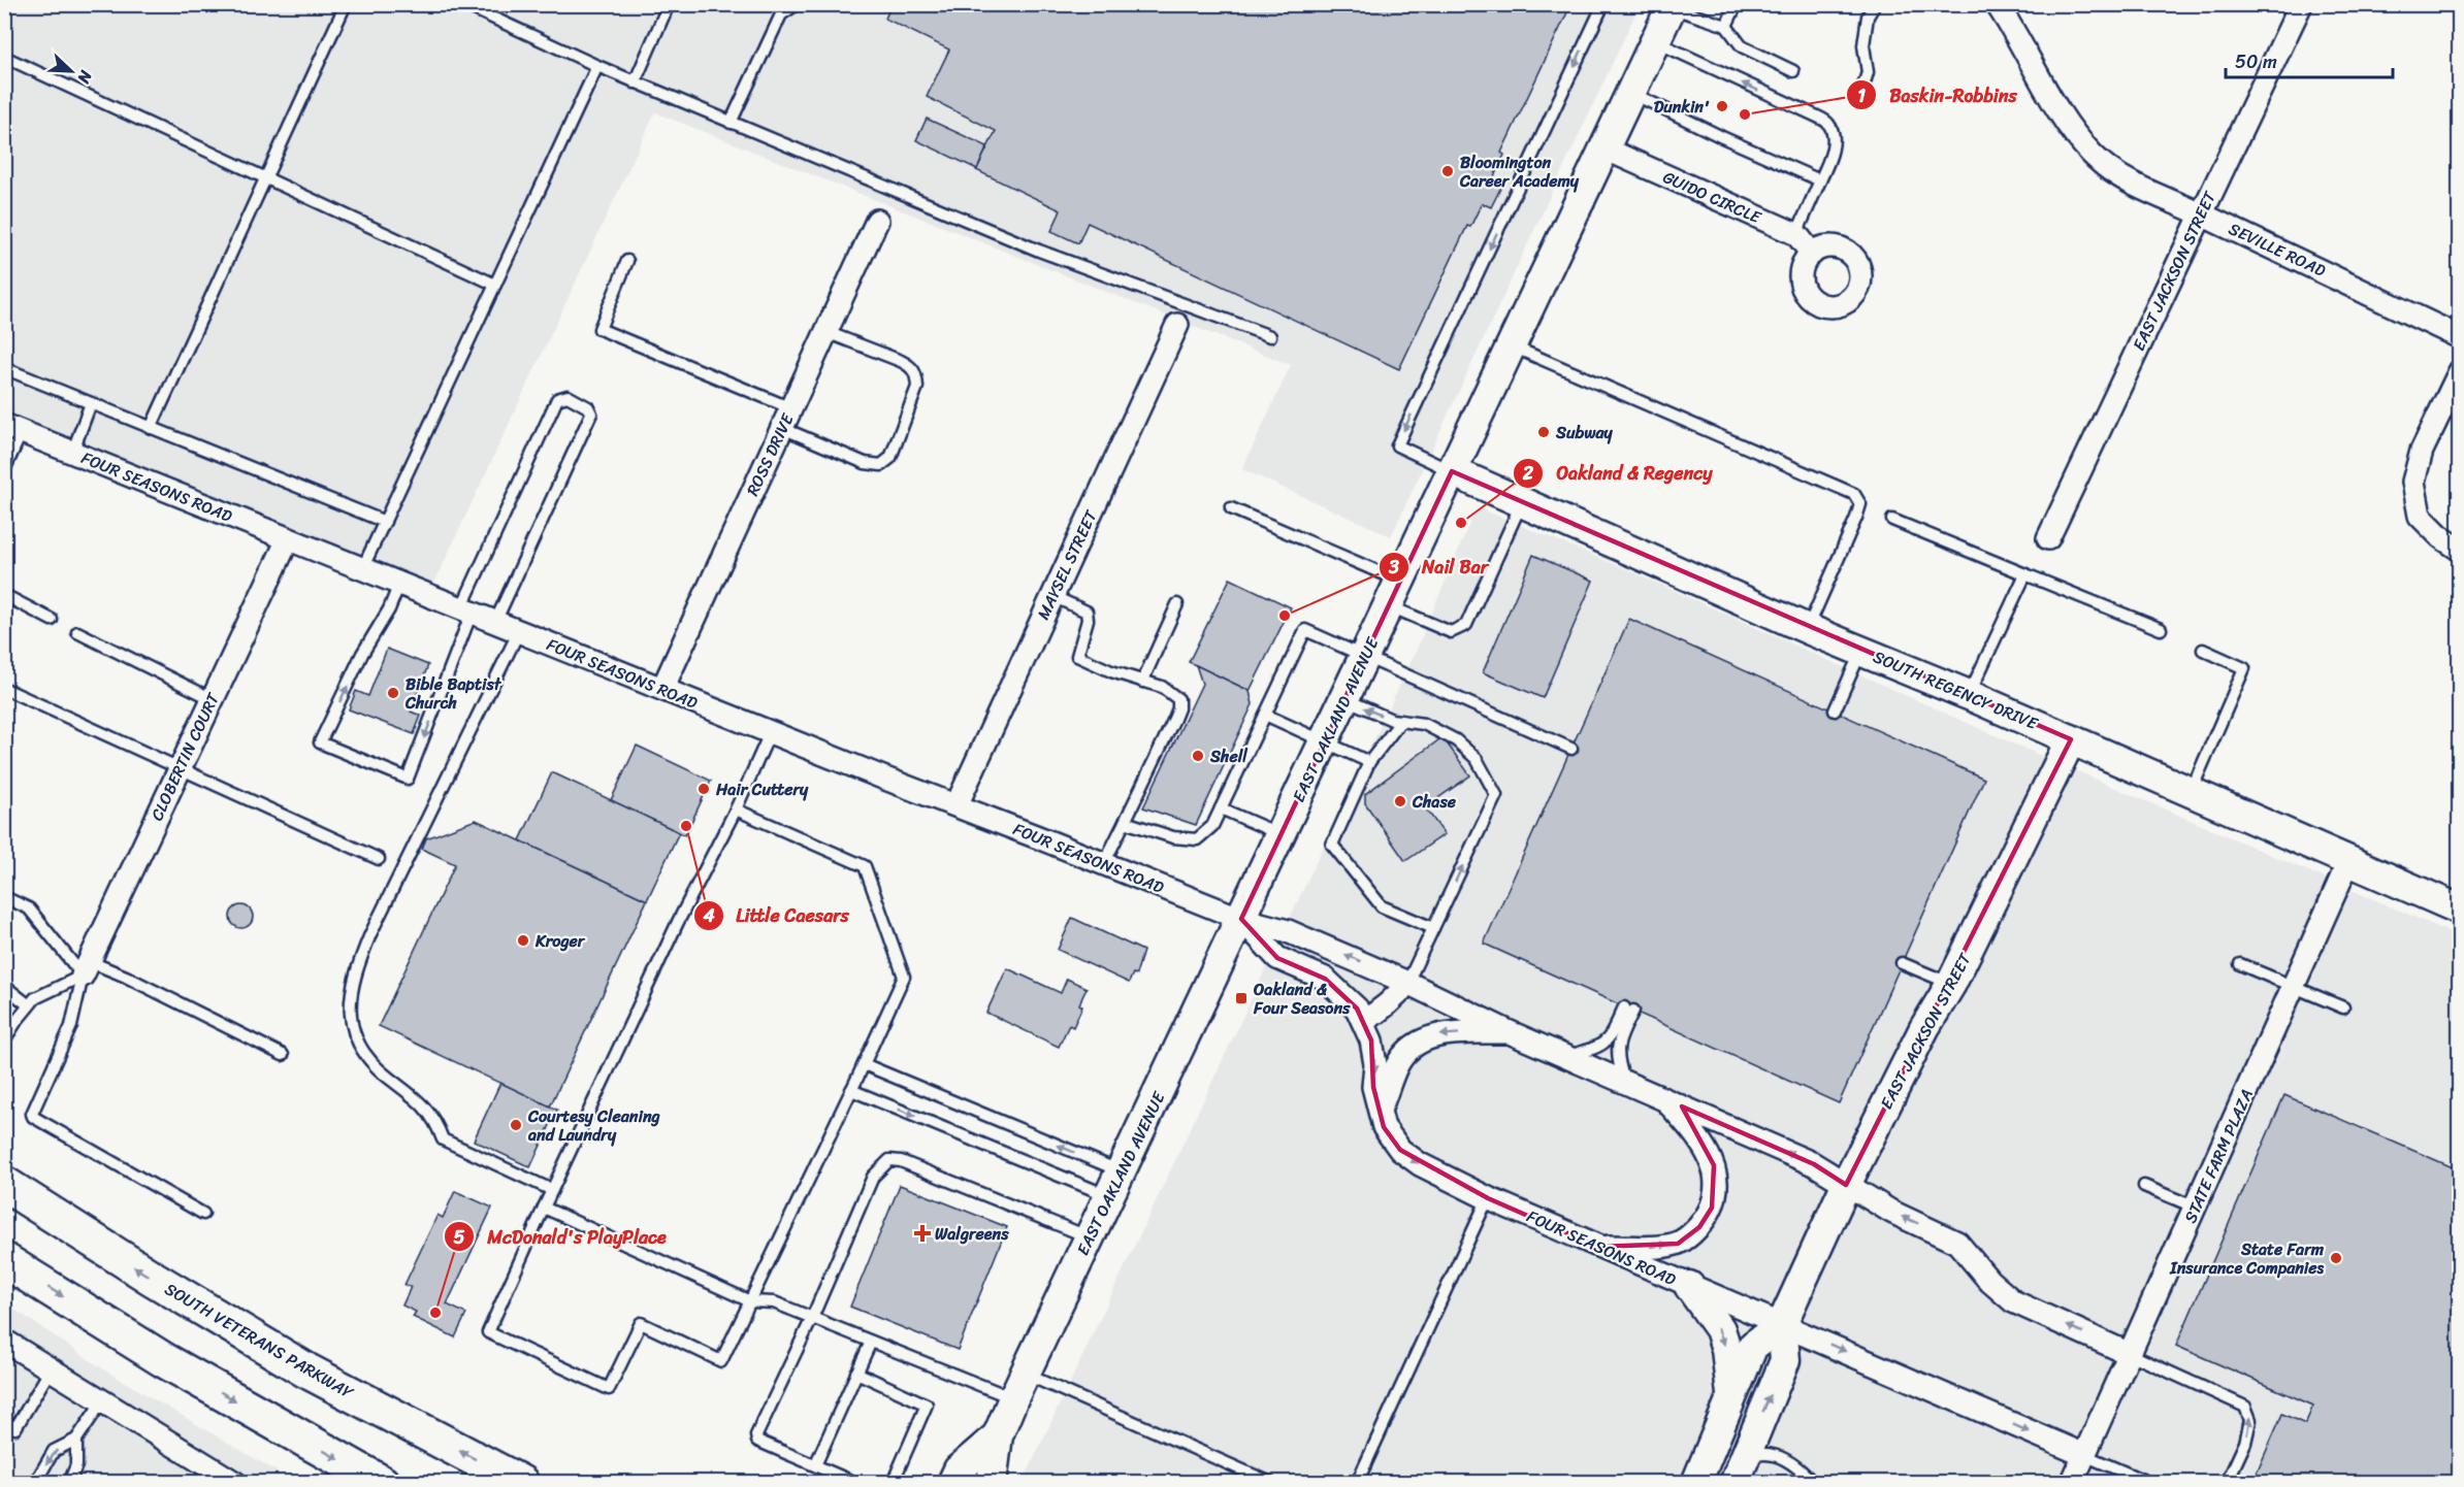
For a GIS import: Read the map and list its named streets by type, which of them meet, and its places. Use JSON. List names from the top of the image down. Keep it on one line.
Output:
{"streets":{"highway":["SOUTH VETERANS PARKWAY"],"main road":["EAST JACKSON STREET","SOUTH REGENCY DRIVE","EAST OAKLAND AVENUE"],"street":["GUIDO CIRCLE","SEVILLE ROAD","ROSS DRIVE","FOUR SEASONS ROAD","MAYSEL STREET","CLOBERTIN COURT","STATE FARM PLAZA"]},"crossings":[["GUIDO CIRCLE","EAST OAKLAND AVENUE"],["SEVILLE ROAD","EAST JACKSON STREET"],["EAST JACKSON STREET","FOUR SEASONS ROAD"],["EAST JACKSON STREET","SOUTH REGENCY DRIVE"],["ROSS DRIVE","FOUR SEASONS ROAD"],["FOUR SEASONS ROAD","MAYSEL STREET"],["FOUR SEASONS ROAD","EAST OAKLAND AVENUE"],["FOUR SEASONS ROAD","CLOBERTIN COURT"],["FOUR SEASONS ROAD","STATE FARM PLAZA"],["SOUTH REGENCY DRIVE","EAST OAKLAND AVENUE"],["SOUTH REGENCY DRIVE","STATE FARM PLAZA"]],"places":{"other":["Dunkin'","Baskin-Robbins","Bloomington Career Academy","Subway","Oakland & Regency","Nail Bar","Bible Baptist Church","Shell","Hair Cuttery","Chase","Little Caesars","Kroger","Courtesy Cleaning and Laundry","State Farm Insurance Companies","McDonald's PlayPlace"],"transit":["Oakland & Four Seasons"],"health":["Walgreens"]},"scale_bar":"50 m","north":"bottom right"}
